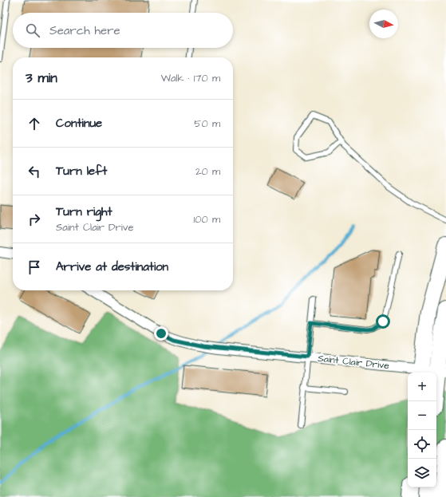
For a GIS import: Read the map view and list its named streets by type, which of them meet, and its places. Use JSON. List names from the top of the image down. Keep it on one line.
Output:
{"streets":{"street":["Saint Clair Drive"]},"north":"right","page":{"search":"Search here","heading":["3 min","Walk · 170 m"],"list":[["Continue","50 m"],["Turn left","20 m"],["Turn right","Saint Clair Drive","100 m"],"Arrive at destination"],"map_buttons":["+","−"]}}
